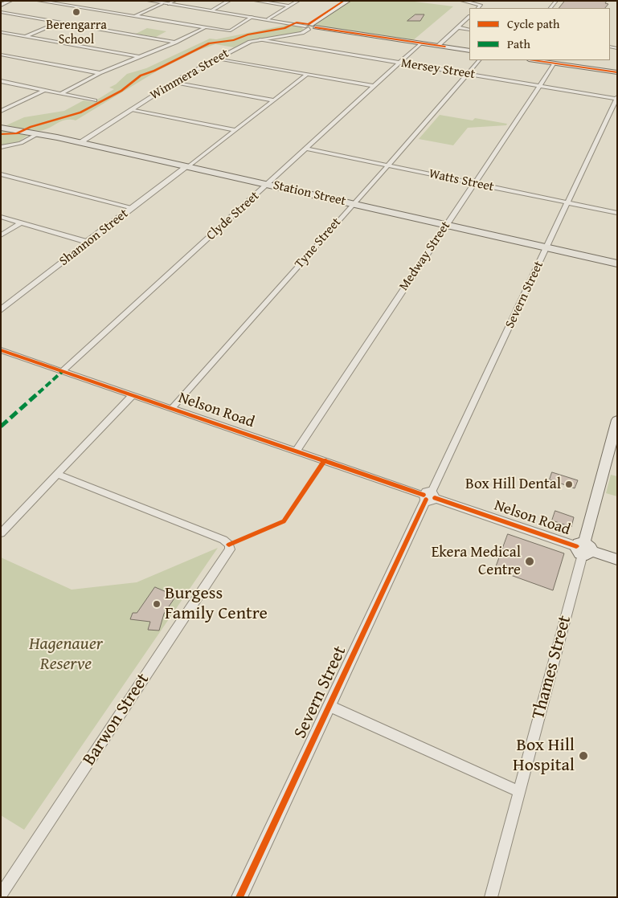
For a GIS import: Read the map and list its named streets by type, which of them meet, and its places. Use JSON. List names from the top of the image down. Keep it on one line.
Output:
{"streets":{"main road":["Station Street","Nelson Road","Thames Street"],"street":["Mersey Street","Wimmera Street","Watts Street","Clyde Street","Shannon Street","Tyne Street","Medway Street","Severn Street","Barwon Street"]},"crossings":[["Mersey Street","Wimmera Street"],["Mersey Street","Clyde Street"],["Mersey Street","Tyne Street"],["Mersey Street","Medway Street"],["Mersey Street","Severn Street"],["Wimmera Street","Station Street"],["Watts Street","Clyde Street"],["Watts Street","Tyne Street"],["Watts Street","Medway Street"],["Watts Street","Severn Street"],["Station Street","Clyde Street"],["Station Street","Shannon Street"],["Station Street","Tyne Street"],["Station Street","Medway Street"],["Station Street","Severn Street"],["Clyde Street","Nelson Road"],["Tyne Street","Nelson Road"],["Medway Street","Nelson Road"],["Severn Street","Nelson Road"],["Nelson Road","Thames Street"]],"parks":["Hagenauer Reserve"],"places":["Berengarra School","Box Hill Dental","Ekera Medical Centre","Burgess Family Centre","Box Hill Hospital"],"legend":["Cycle path","Path"]}
